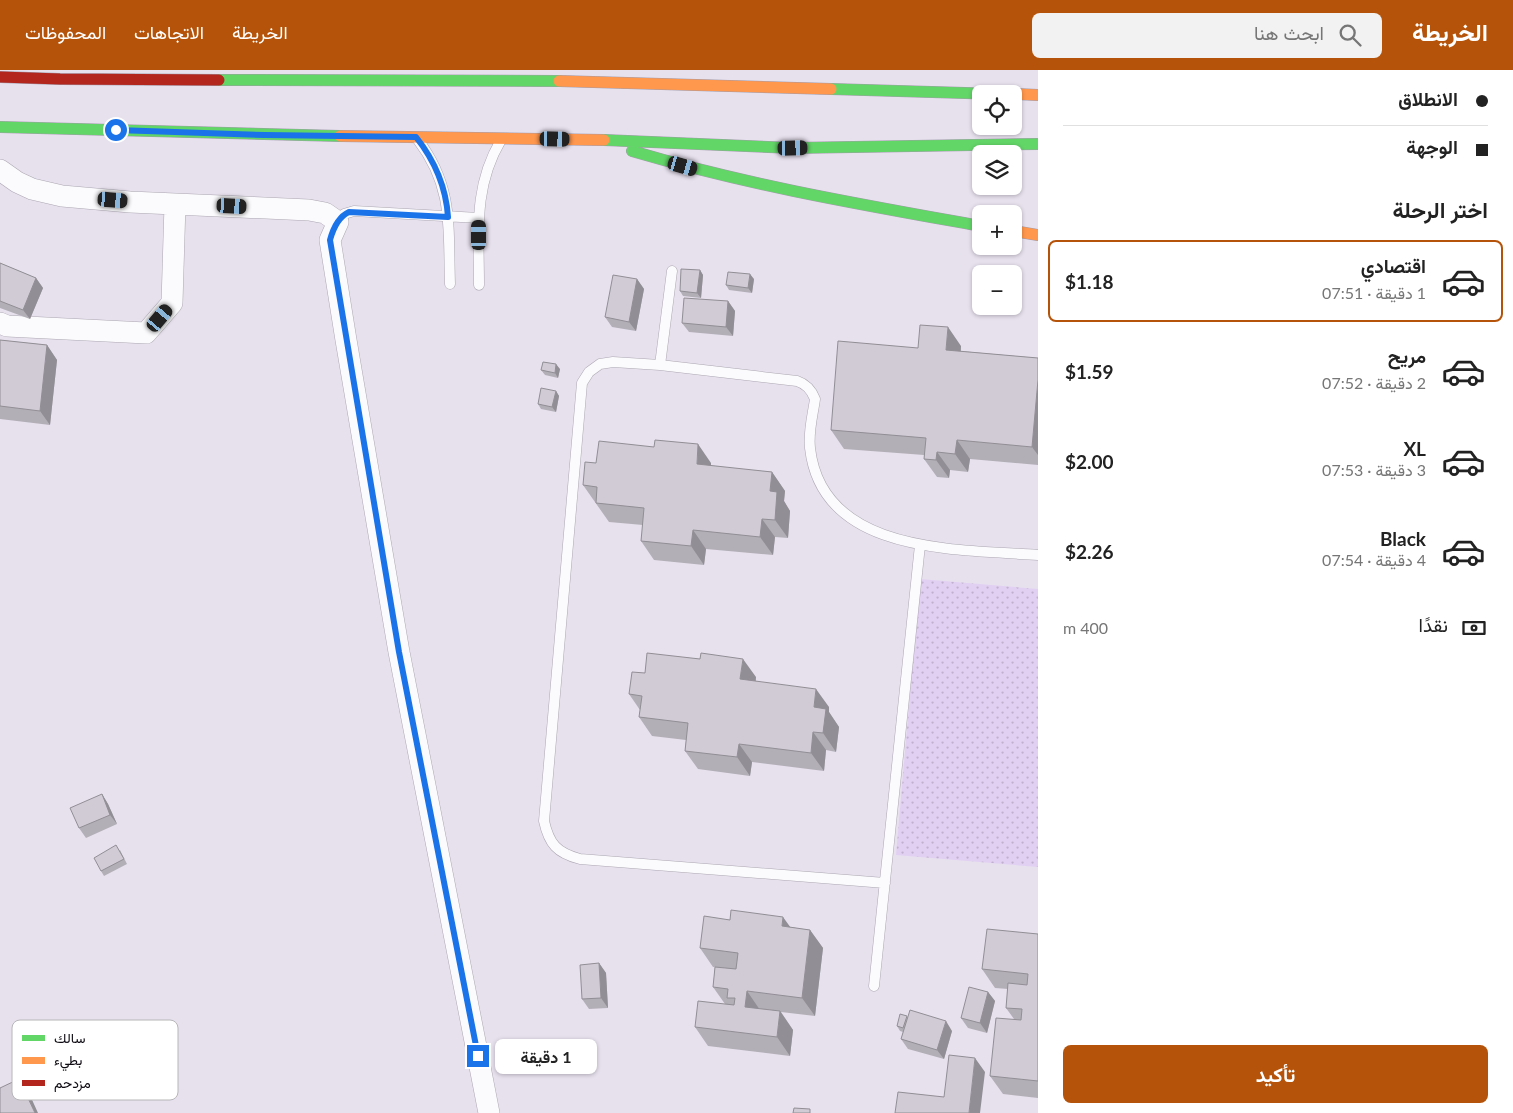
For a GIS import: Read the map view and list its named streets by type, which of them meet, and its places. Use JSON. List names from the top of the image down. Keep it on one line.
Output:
{"legend":["سالك","بطيء","مزدحم"],"page":{"header":"الخريطة","search":"ابحث هنا","nav":["الخريطة","الاتجاهات","المحفوظات"],"banner":["الانطلاق","الوجهة"],"map_buttons":["+","−"],"heading":"اختر الرحلة","list":[{"name":"اقتصادي","note":"1 دقيقة · 07:51","value":"$1.18"},{"name":"مريح","note":"2 دقيقة · 07:52","value":"$1.59"},{"name":"XL","note":"3 دقيقة · 07:53","value":"$2.00"},{"name":"Black","note":"4 دقيقة · 07:54","value":"$2.26"}],"pay":["نقدًا","400 m"],"buttons":"تأكيد","bubble":"1 دقيقة"}}
